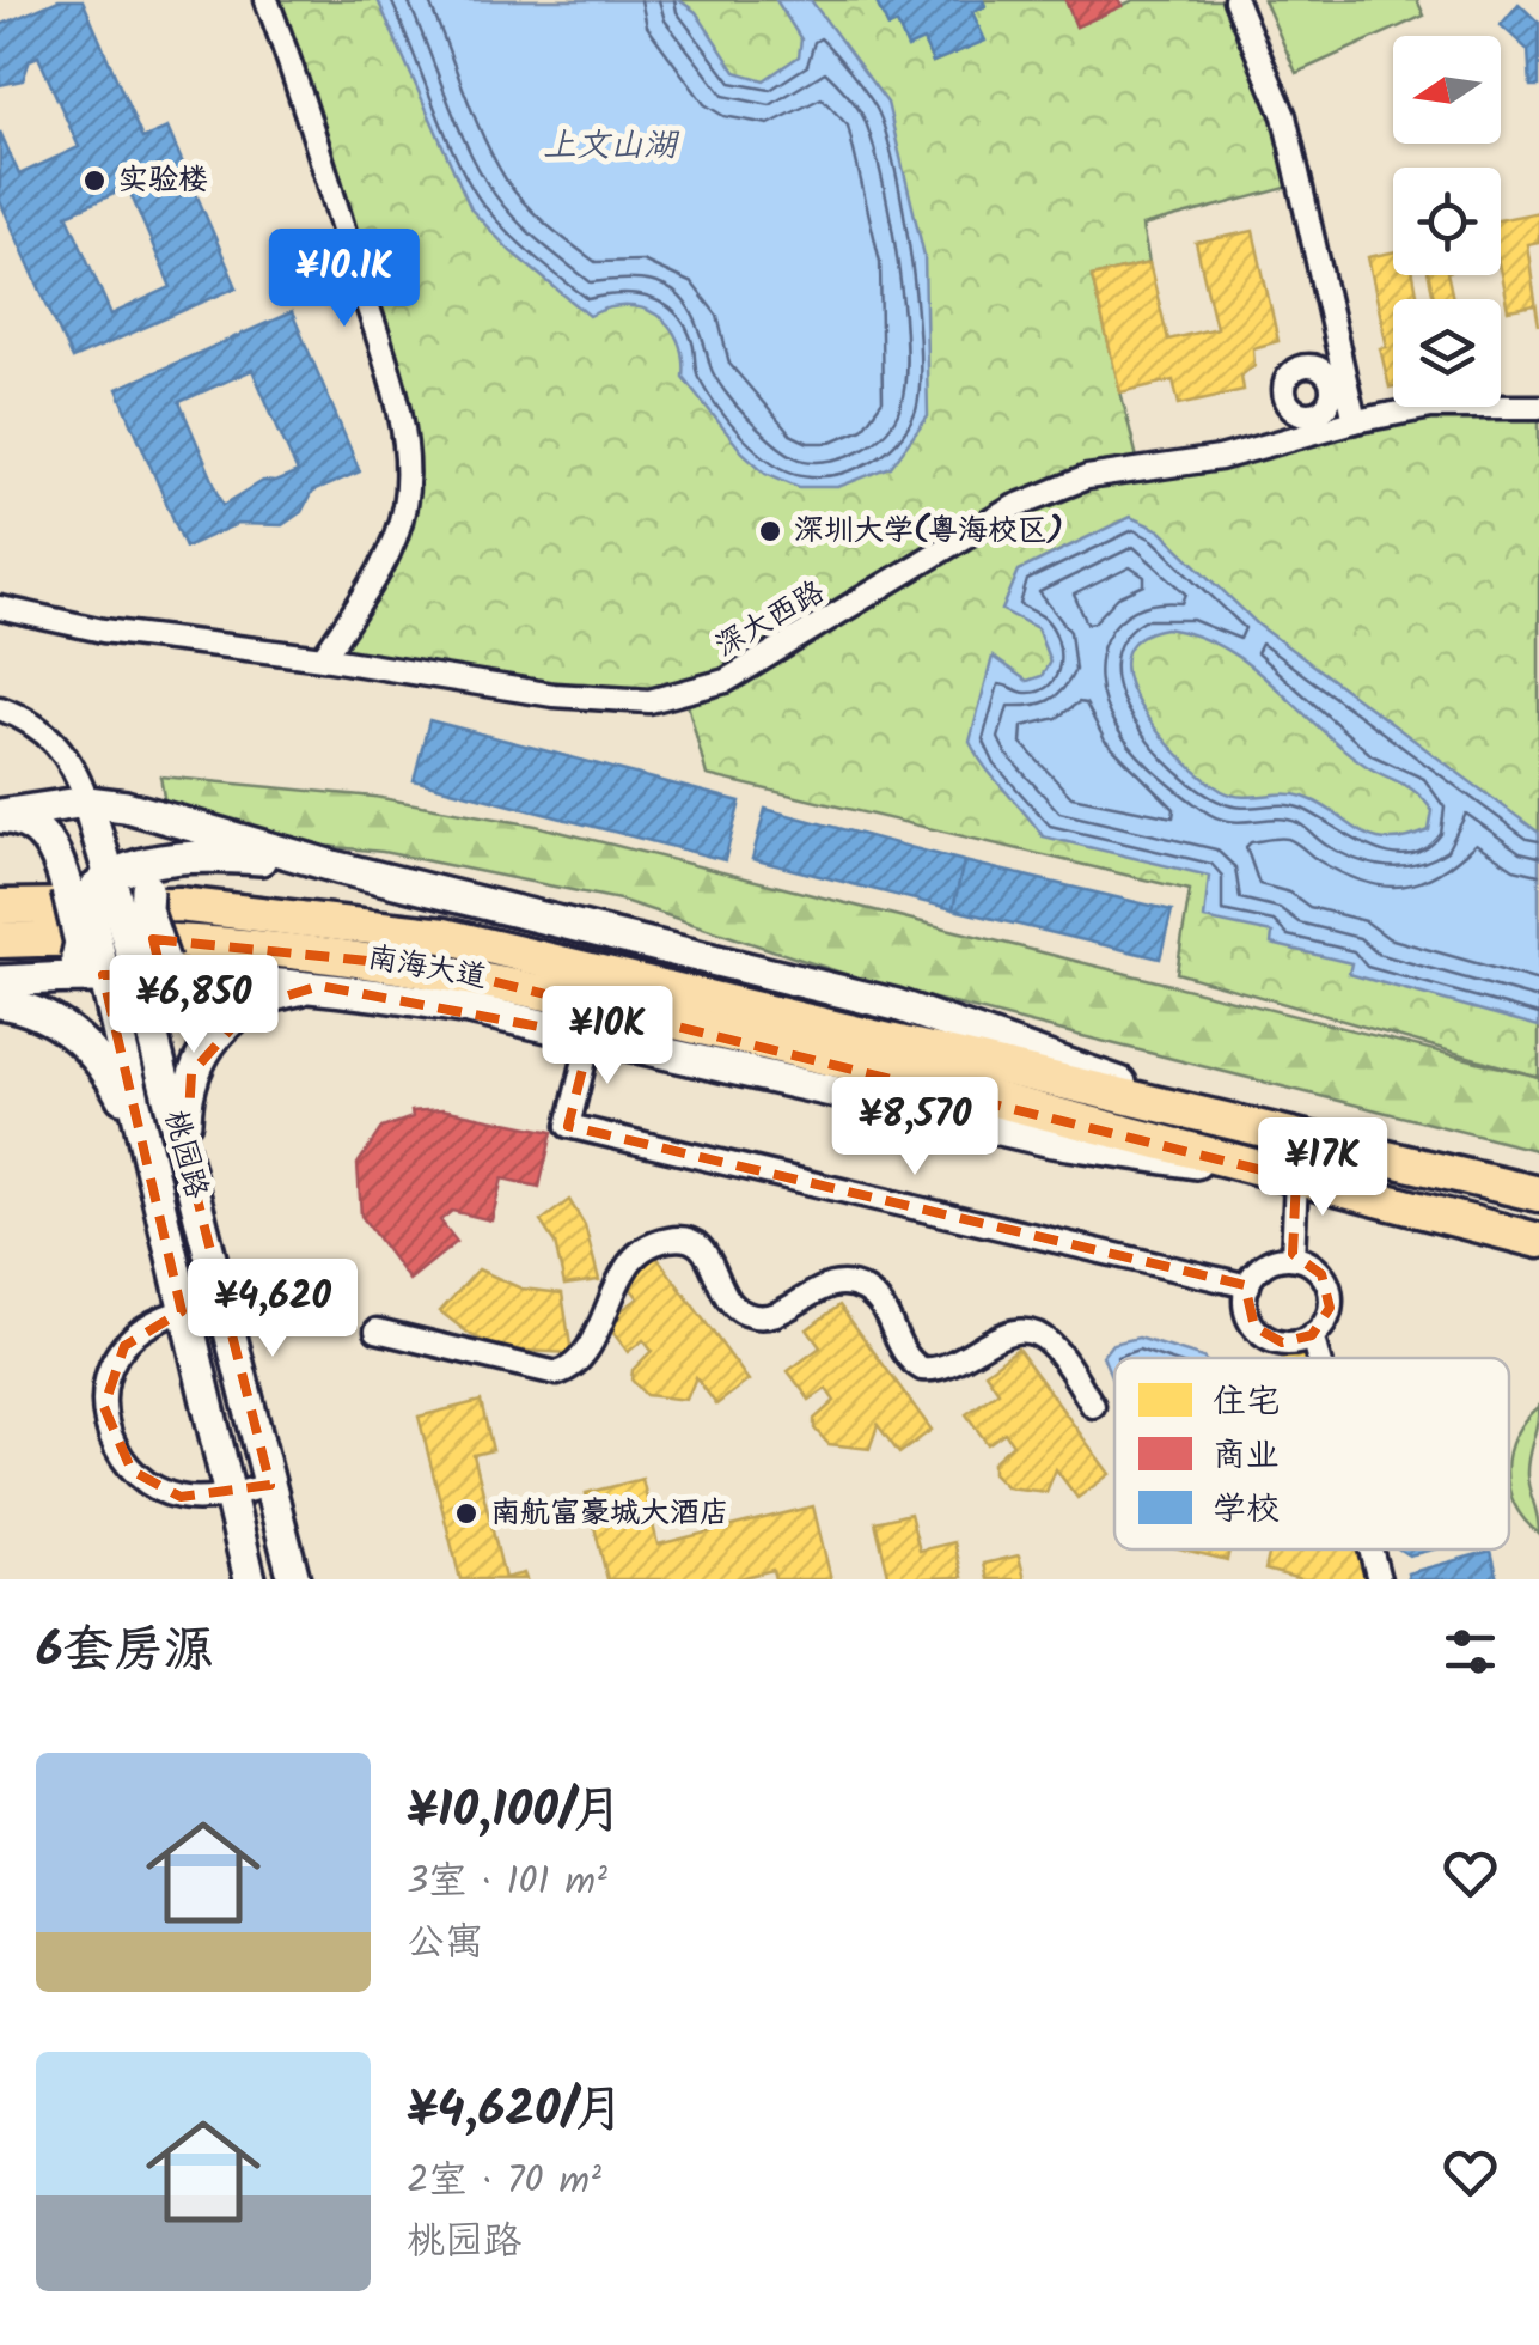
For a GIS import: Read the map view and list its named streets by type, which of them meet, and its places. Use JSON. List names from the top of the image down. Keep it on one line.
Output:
{"streets":{"main road":["南海大道","桃园路"],"street":["深大西路"]},"water":["上文山湖"],"places":["实验楼","深圳大学(粤海校区)","南航富豪城大酒店"],"legend":["住宅","商业","学校"],"north":"left","page":{"price":["¥10.1K","¥6,850","¥10K","¥8,570","¥17K","¥4,620"],"heading":"6套房源","list":[{"name":"¥10,100/月","note":"3室 · 101 m² · 公寓"},{"name":"¥4,620/月","note":"2室 · 70 m² · 桃园路"}]}}
